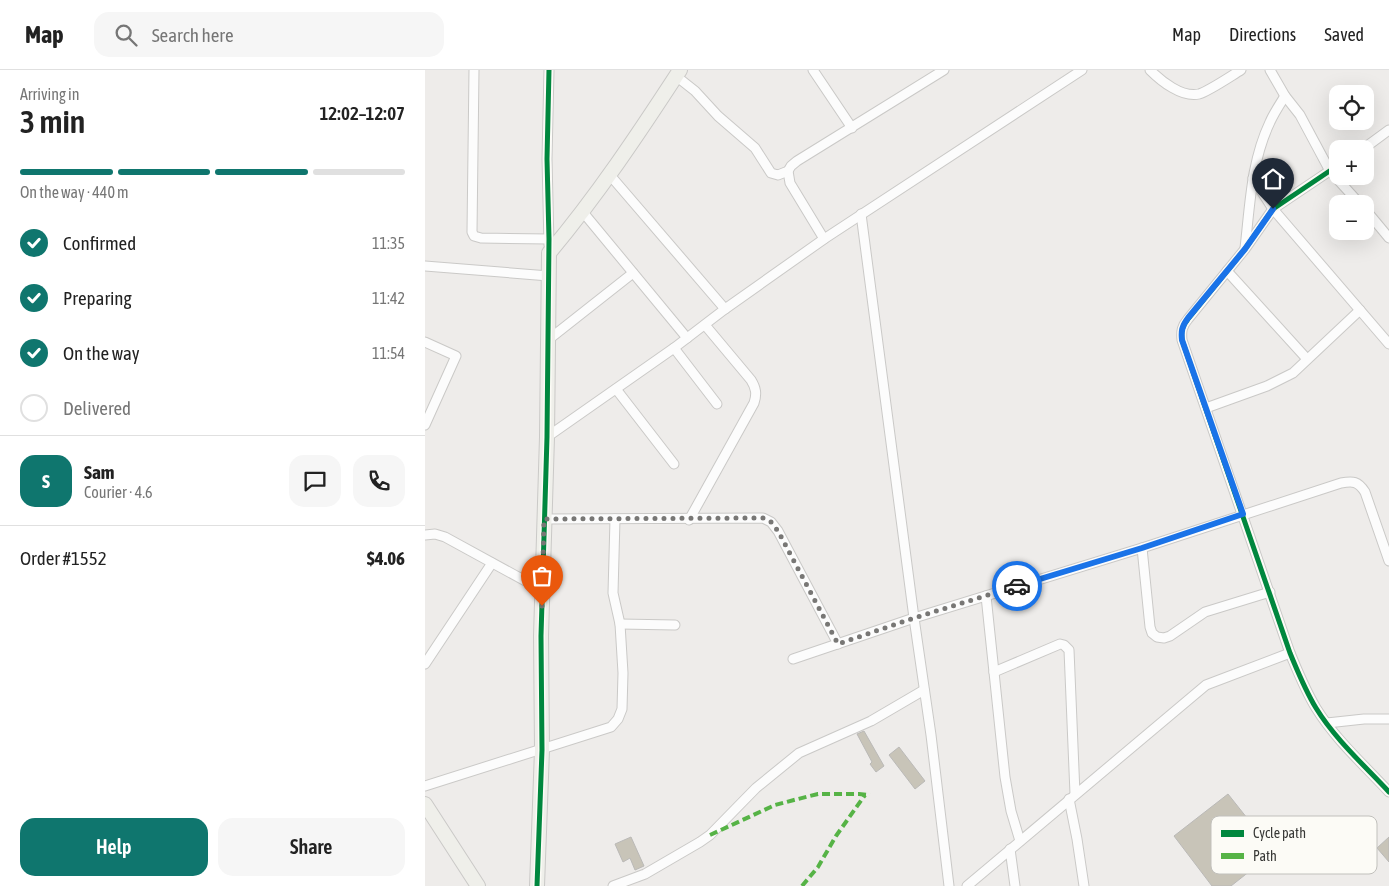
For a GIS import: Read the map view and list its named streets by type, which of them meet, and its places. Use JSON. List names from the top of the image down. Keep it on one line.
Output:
{"legend":["Cycle path","Path"],"page":{"header":"Map","search":"Search here","nav":["Map","Directions","Saved"],"heading":["3 min","Arriving in","12:02–12:07"],"panel":["Sam","Courier · 4.6","Order #1552","$4.06"],"map_buttons":["+","−"],"bar":"On the way · 440 m","list":[["Confirmed","11:35"],["Preparing","11:42"],["On the way","11:54"],"Delivered"],"round":"S","buttons":["Help","Share"]}}
